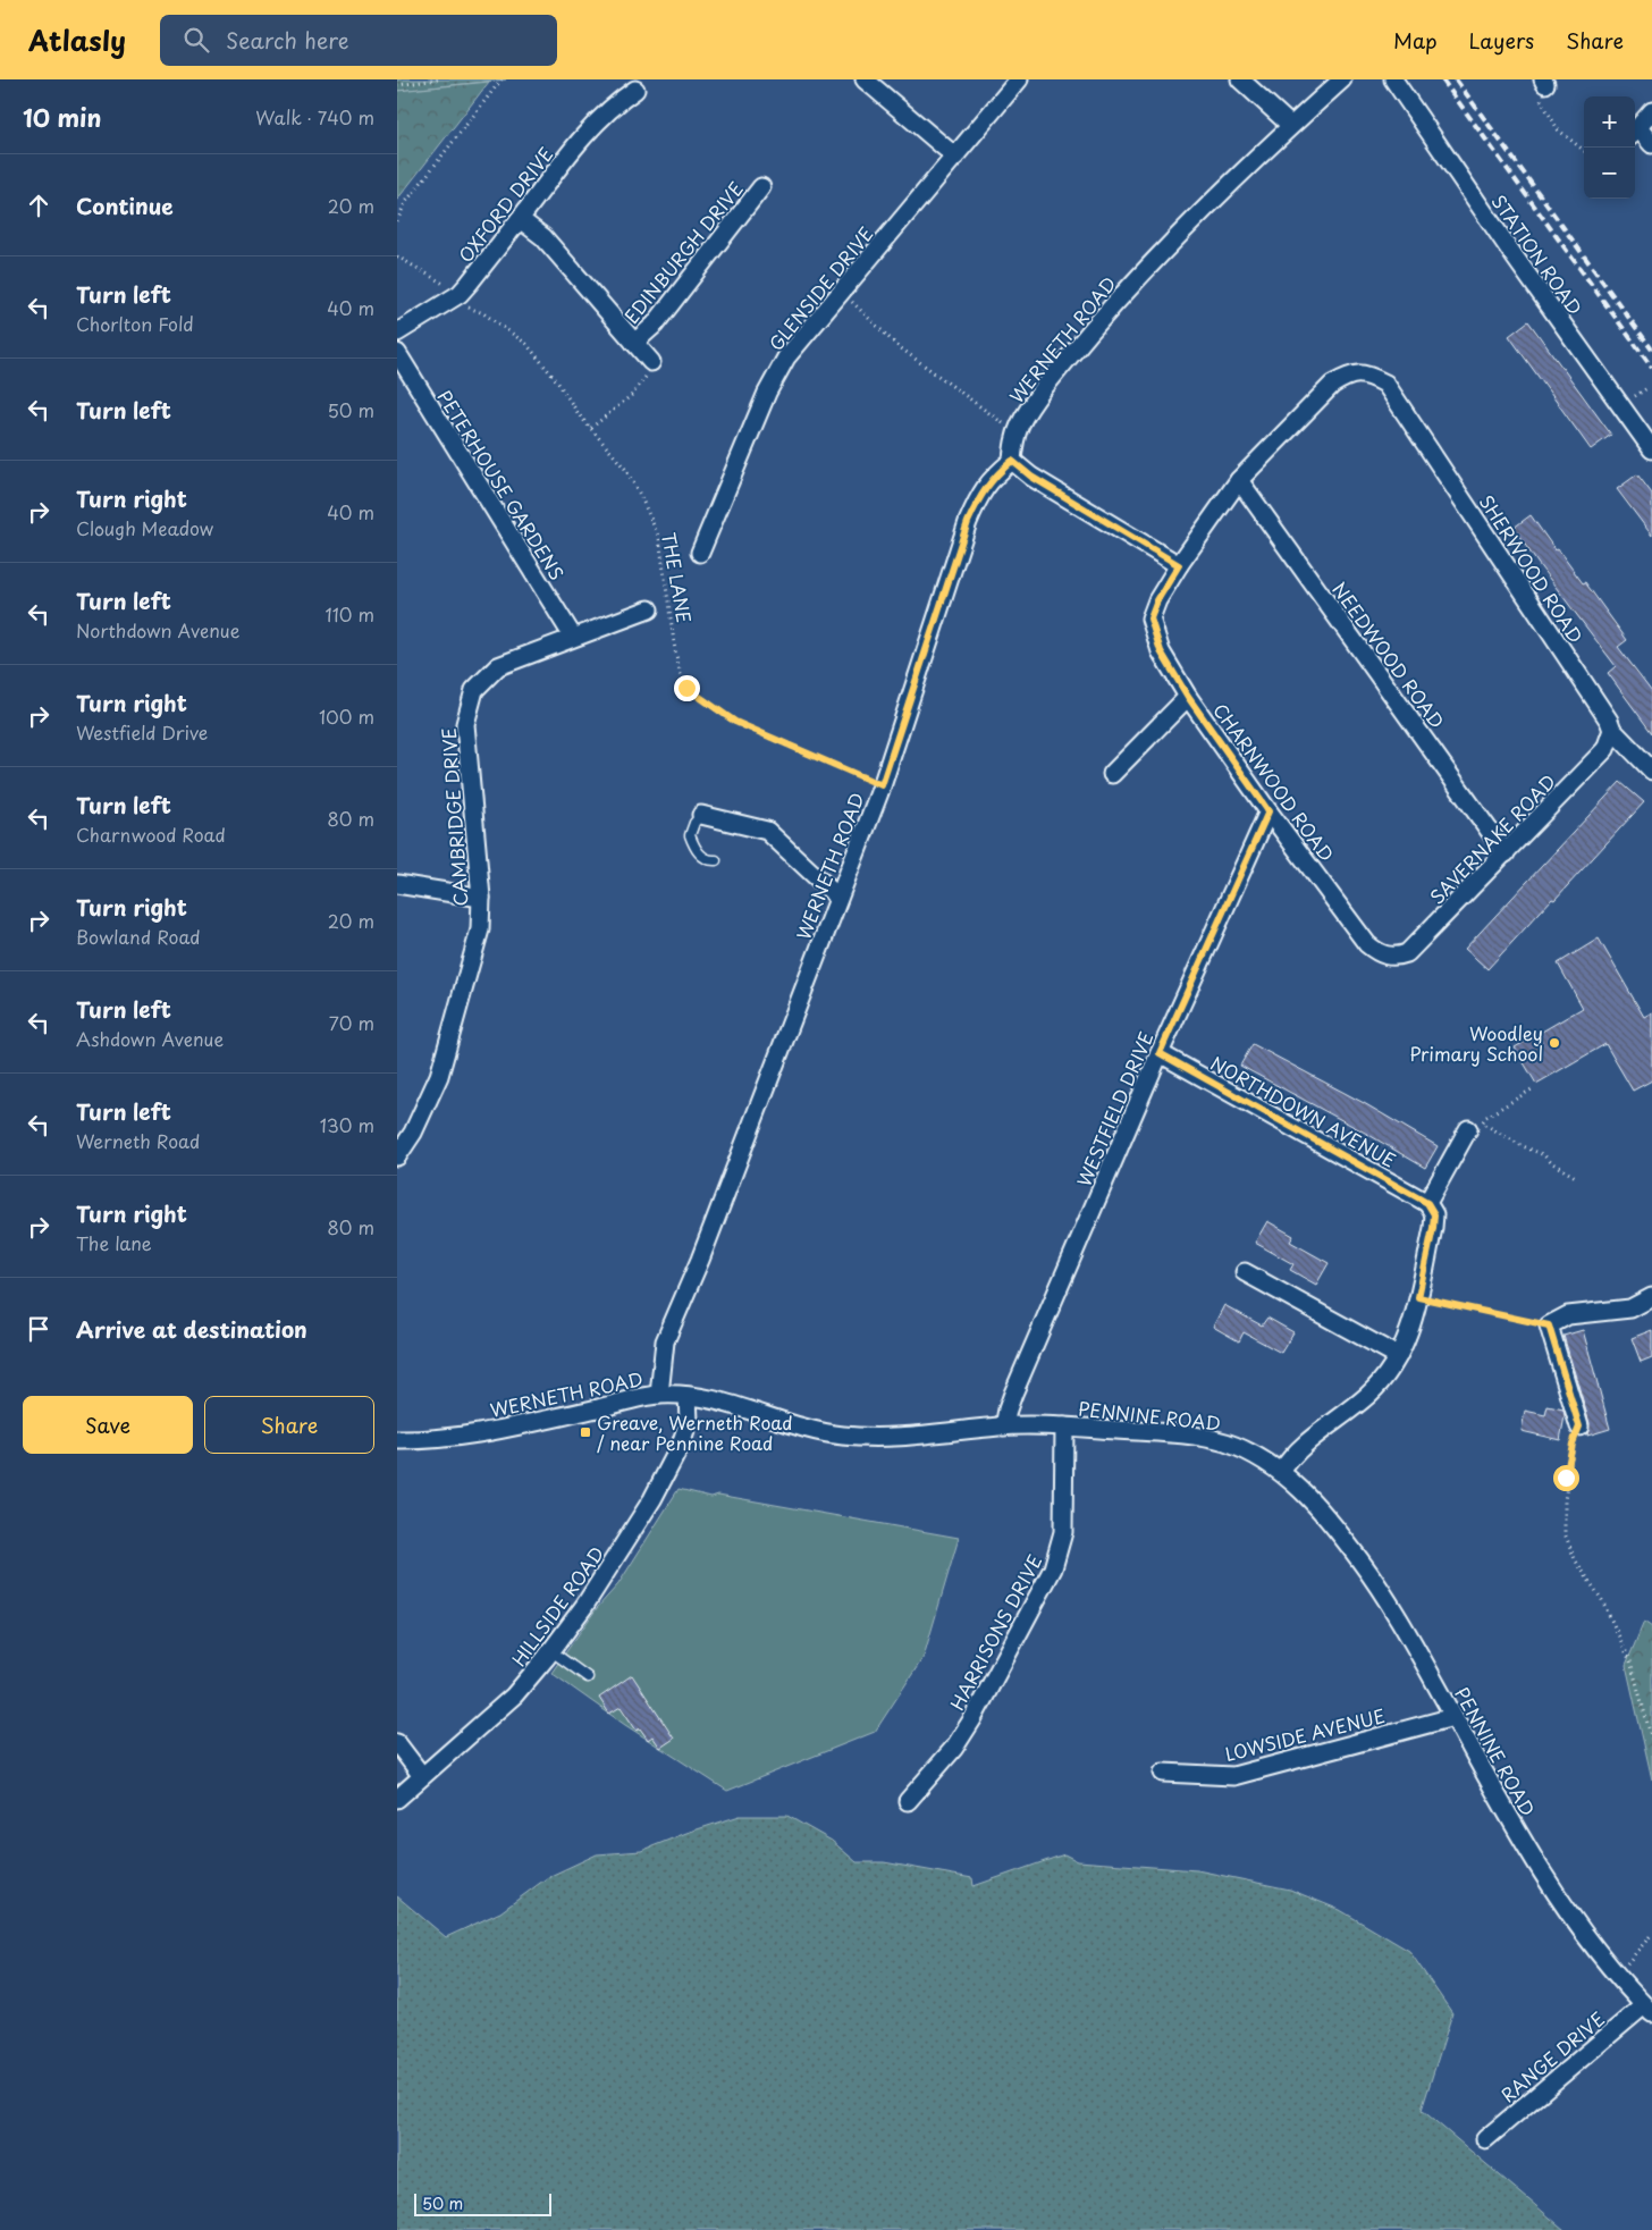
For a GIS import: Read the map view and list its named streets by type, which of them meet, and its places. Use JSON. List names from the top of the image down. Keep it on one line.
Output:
{"streets":{"street":["OXFORD DRIVE","EDINBURGH DRIVE","STATION ROAD","GLENSIDE DRIVE","WERNETH ROAD","PETERHOUSE GARDENS","SHERWOOD ROAD","NEEDWOOD ROAD","CHARNWOOD ROAD","CAMBRIDGE DRIVE","SAVERNAKE ROAD","WESTFIELD DRIVE","NORTHDOWN AVENUE","PENNINE ROAD","HILLSIDE ROAD","HARRISONS DRIVE","LOWSIDE AVENUE","RANGE DRIVE"],"path":["THE LANE"]},"crossings":[["OXFORD DRIVE","EDINBURGH DRIVE"],["OXFORD DRIVE","THE LANE"],["WERNETH ROAD","THE LANE"],["WERNETH ROAD","PENNINE ROAD"],["PETERHOUSE GARDENS","CAMBRIDGE DRIVE"],["SHERWOOD ROAD","NEEDWOOD ROAD"],["SHERWOOD ROAD","SAVERNAKE ROAD"],["NEEDWOOD ROAD","SAVERNAKE ROAD"],["CHARNWOOD ROAD","SAVERNAKE ROAD"],["CHARNWOOD ROAD","WESTFIELD DRIVE"],["WESTFIELD DRIVE","NORTHDOWN AVENUE"],["WESTFIELD DRIVE","PENNINE ROAD"],["PENNINE ROAD","HILLSIDE ROAD"],["PENNINE ROAD","HARRISONS DRIVE"],["PENNINE ROAD","LOWSIDE AVENUE"],["PENNINE ROAD","RANGE DRIVE"]],"places":{"other":["Woodley Primary School"],"transit":["Greave, Werneth Road / near Pennine Road"]},"scale_bar":"50 m","page":{"header":"Atlasly","search":"Search here","nav":["Map","Layers","Share"],"heading":["10 min","Walk · 740 m"],"map_buttons":["+","−"],"list":[["Continue","20 m"],["Turn left","Chorlton Fold","40 m"],["Turn left","50 m"],["Turn right","Clough Meadow","40 m"],["Turn left","Northdown Avenue","110 m"],["Turn right","Westfield Drive","100 m"],["Turn left","Charnwood Road","80 m"],["Turn right","Bowland Road","20 m"],["Turn left","Ashdown Avenue","70 m"],["Turn left","Werneth Road","130 m"],["Turn right","The lane","80 m"],"Arrive at destination"],"buttons":["Save","Share"],"scale":"50 m"}}
